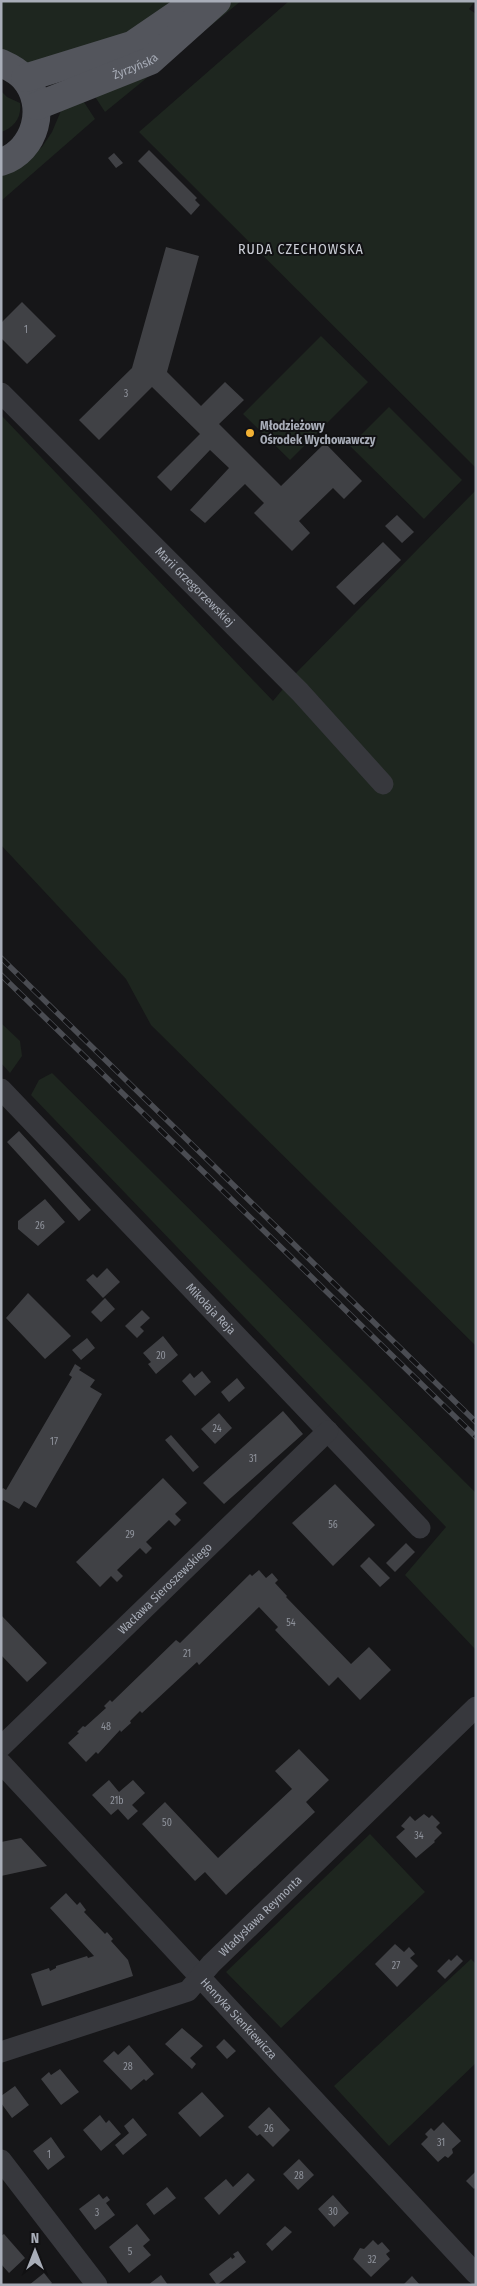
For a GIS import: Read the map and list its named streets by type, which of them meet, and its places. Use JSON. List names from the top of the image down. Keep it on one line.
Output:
{"streets":{"main road":["Żyrzyńska"],"street":["Marii Grzegorzewskiej","Mikołaja Reja","Wacława Sieroszewskiego","Władysława Reymonta","Henryka Sienkiewicza"]},"crossings":[["Mikołaja Reja","Wacława Sieroszewskiego"],["Władysława Reymonta","Henryka Sienkiewicza"]],"districts":["RUDA CZECHOWSKA"],"places":["Młodzieżowy Ośrodek Wychowawczy"],"house_numbers":["1","3","26","20","24","17","31","56","29","54","21","48","21b","50","34","27","28","26","31","1","28","30","3","5","32"],"north":"top"}
